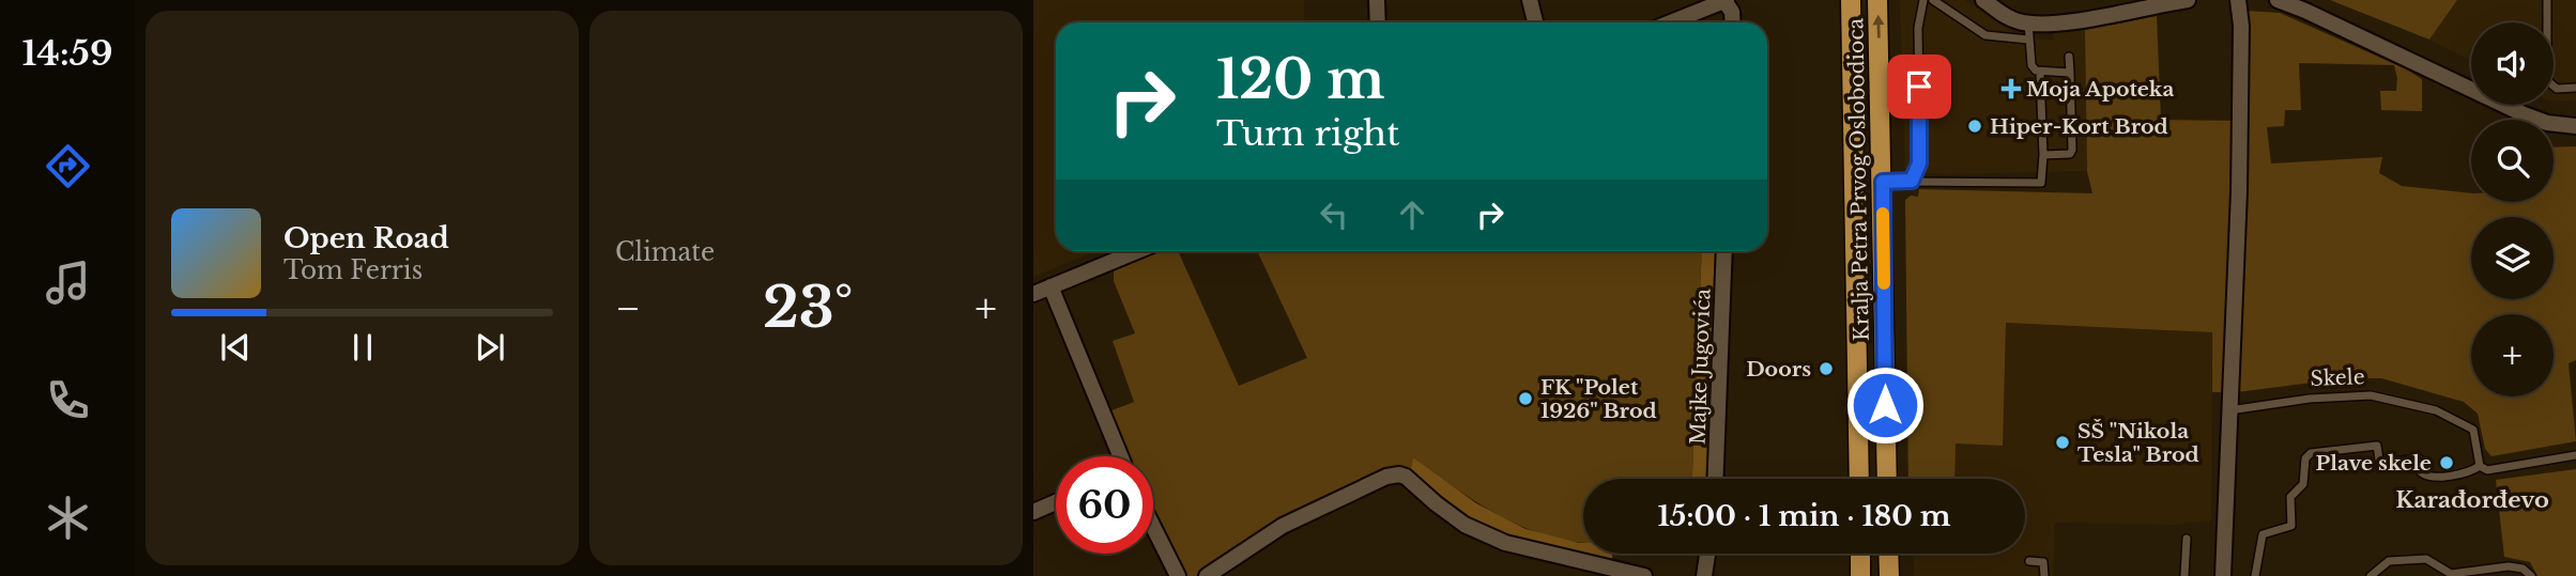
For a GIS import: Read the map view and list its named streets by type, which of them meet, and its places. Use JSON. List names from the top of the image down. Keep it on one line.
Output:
{"streets":{"main road":["Kralja Petra Prvog Oslobodioca"],"street":["Majke Jugovića"],"lane":["Skele"]},"districts":["Karađorđevo"],"places":{"health":["Moja Apoteka"],"other":["Hiper-Kort Brod","Doors","FK \"Polet 1926\" Brod","SŠ \"Nikola Tesla\" Brod","Plave skele"]},"page":{"tabs":"14:59","tile":"Climate","map_buttons":"+","turn":["120 m","Turn right"],"song":["Open Road","Tom Ferris"],"heat":["−","23°","+"],"limit":"60","trip":"15:00 · 1 min · 180 m"}}
